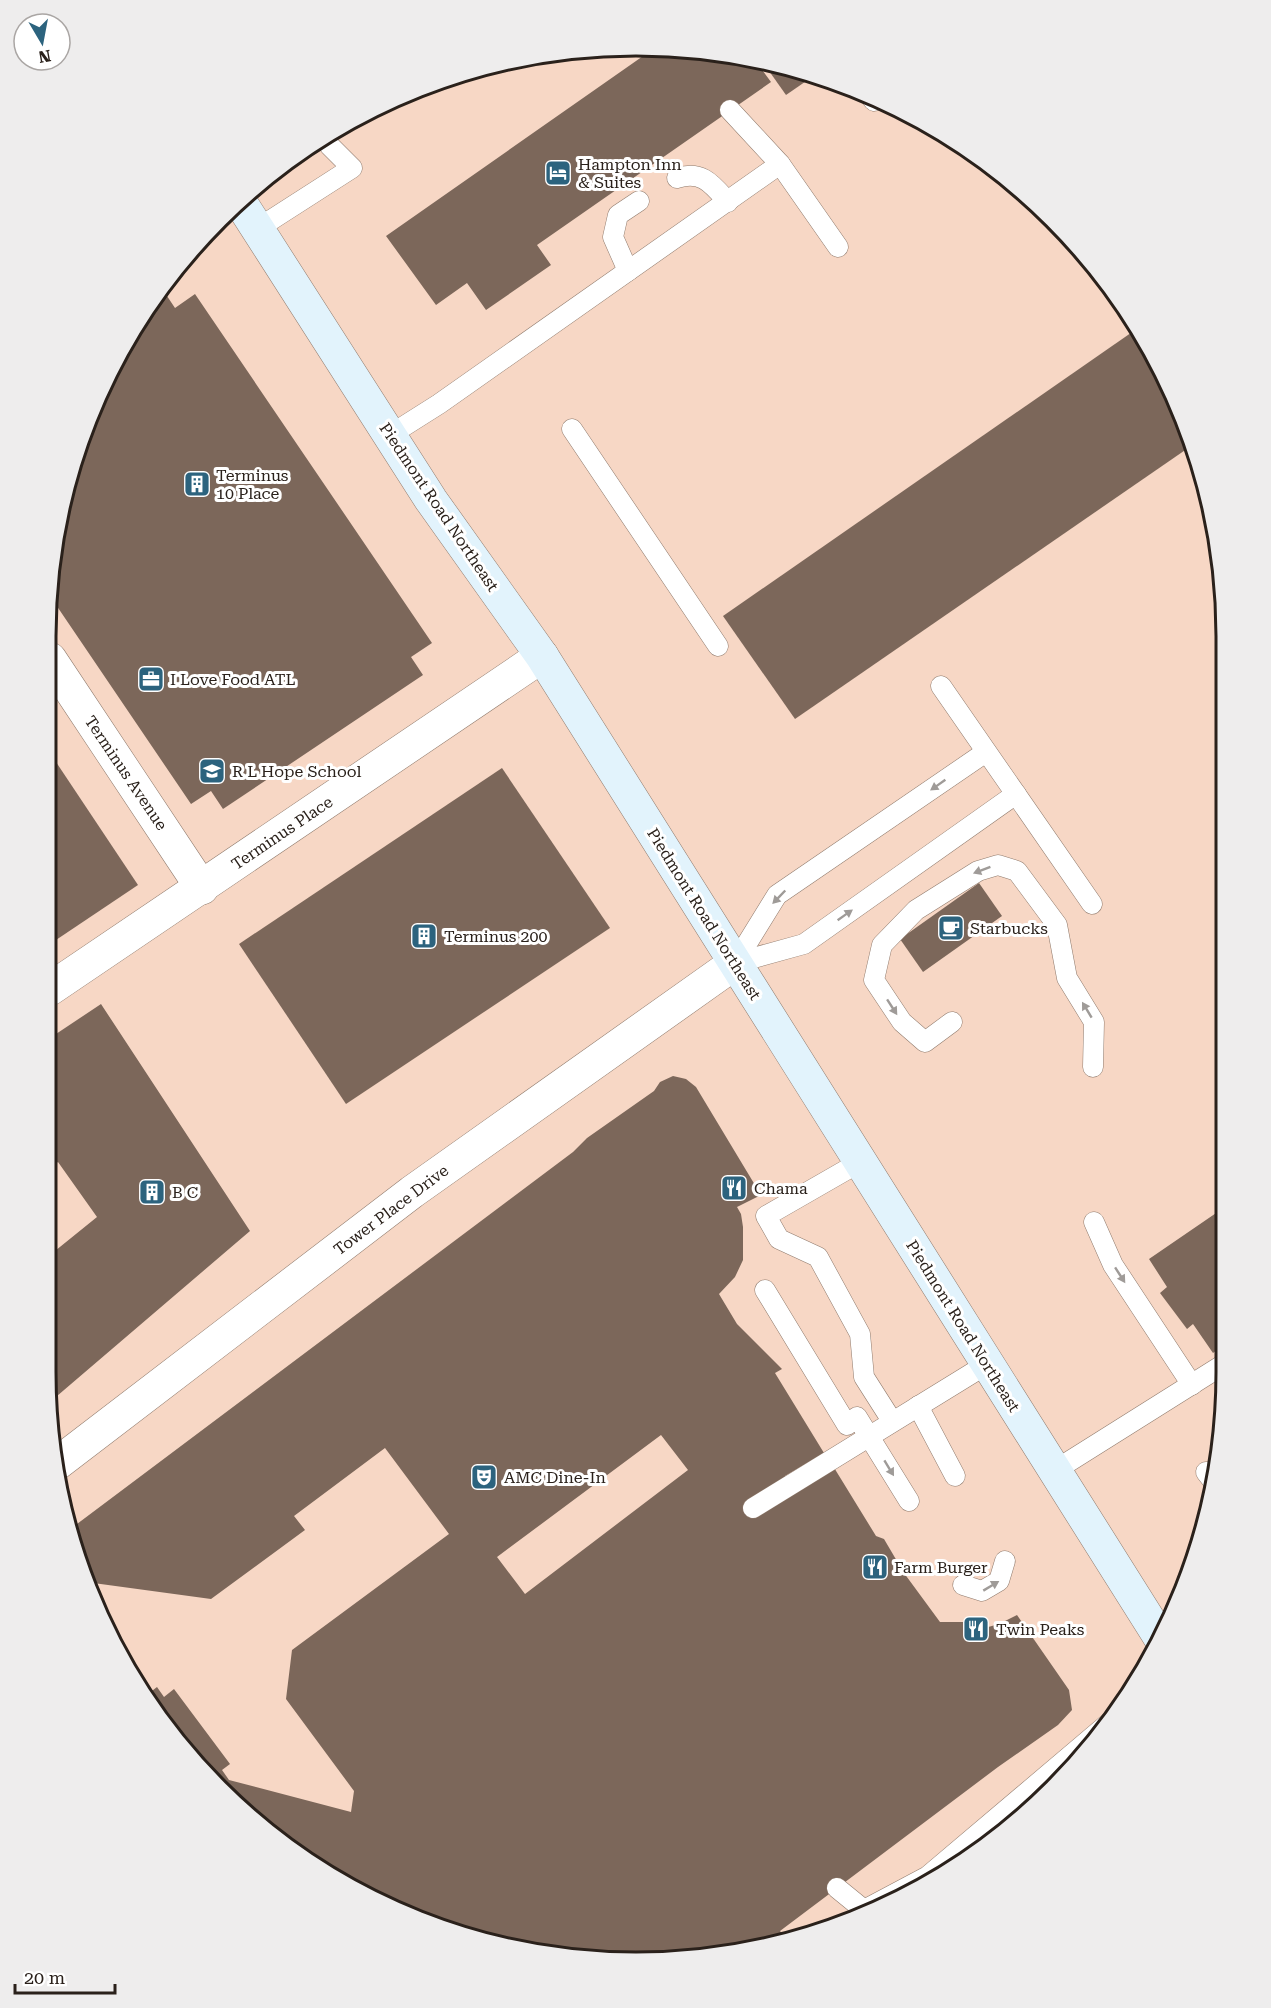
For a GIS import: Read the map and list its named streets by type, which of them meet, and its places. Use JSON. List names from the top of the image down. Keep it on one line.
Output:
{"streets":{"main road":["Piedmont Road Northeast"],"street":["Terminus Avenue","Terminus Place","Tower Place Drive"]},"crossings":[["Piedmont Road Northeast","Terminus Place"],["Piedmont Road Northeast","Tower Place Drive"],["Terminus Avenue","Terminus Place"]],"places":{"hotel":["Hampton Inn & Suites"],"building":["Terminus 10 Place","Terminus 200","B C"],"office":["I Love Food ATL"],"school or university":["R L Hope School"],"cafe":["Starbucks"],"restaurant":["Chama","Farm Burger","Twin Peaks"],"theatre":["AMC Dine-In"]},"scale_bar":"20 m","north":"bottom"}
